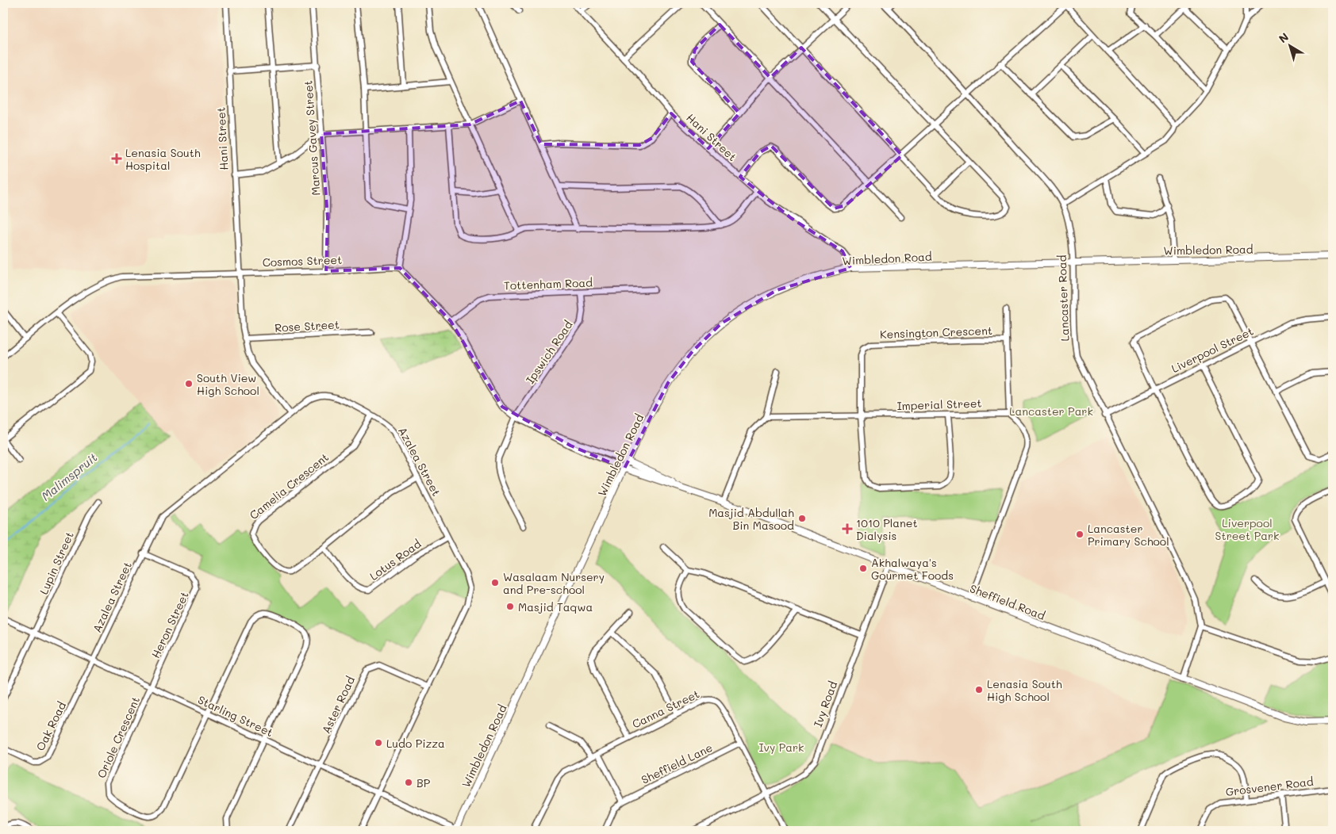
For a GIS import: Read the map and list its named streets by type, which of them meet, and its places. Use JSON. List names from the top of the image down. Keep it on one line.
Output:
{"streets":{"street":["Hani Street","Marcus Gavey Street","Wimbledon Road","Cosmos Street","Tottenham Road","Lancaster Road","Rose Street","Kensington Crescent","Liverpool Street","Ipswich Road","Imperial Street","Azalea Street","Camelia Crescent","Lotus Road","Lupin Street","Sheffield Road","Heron Street","Ivy Road","Aster Road","Canna Street","Starling Street","Oak Road","Oriole Crescent","Sheffield Lane","Grosvener Road"]},"crossings":[["Hani Street","Wimbledon Road"],["Hani Street","Cosmos Street"],["Hani Street","Rose Street"],["Hani Street","Azalea Street"],["Marcus Gavey Street","Cosmos Street"],["Wimbledon Road","Lancaster Road"],["Wimbledon Road","Sheffield Road"],["Wimbledon Road","Starling Street"],["Tottenham Road","Ipswich Road"],["Lancaster Road","Liverpool Street"],["Lancaster Road","Sheffield Road"],["Kensington Crescent","Imperial Street"],["Azalea Street","Camelia Crescent"],["Azalea Street","Lotus Road"],["Azalea Street","Heron Street"],["Azalea Street","Aster Road"],["Azalea Street","Starling Street"],["Azalea Street","Oak Road"],["Camelia Crescent","Lotus Road"],["Lupin Street","Starling Street"],["Sheffield Road","Ivy Road"],["Heron Street","Starling Street"],["Heron Street","Oriole Crescent"],["Ivy Road","Canna Street"],["Aster Road","Starling Street"],["Canna Street","Sheffield Lane"],["Starling Street","Oak Road"],["Starling Street","Oriole Crescent"]],"water":["Malimspruit"],"parks":["Lancaster Park","Liverpool Street Park","Ivy Park"],"places":{"health":["Lenasia South Hospital","1010 Planet Dialysis"],"other":["South View High School","Masjid Abdullah Bin Masood","Lancaster Primary School","Akhalwaya's Gourmet Foods","Wasalaam Nursery and Pre-school","Masjid Taqwa","Lenasia South High School","Ludo Pizza","BP"]},"north":"top left"}
